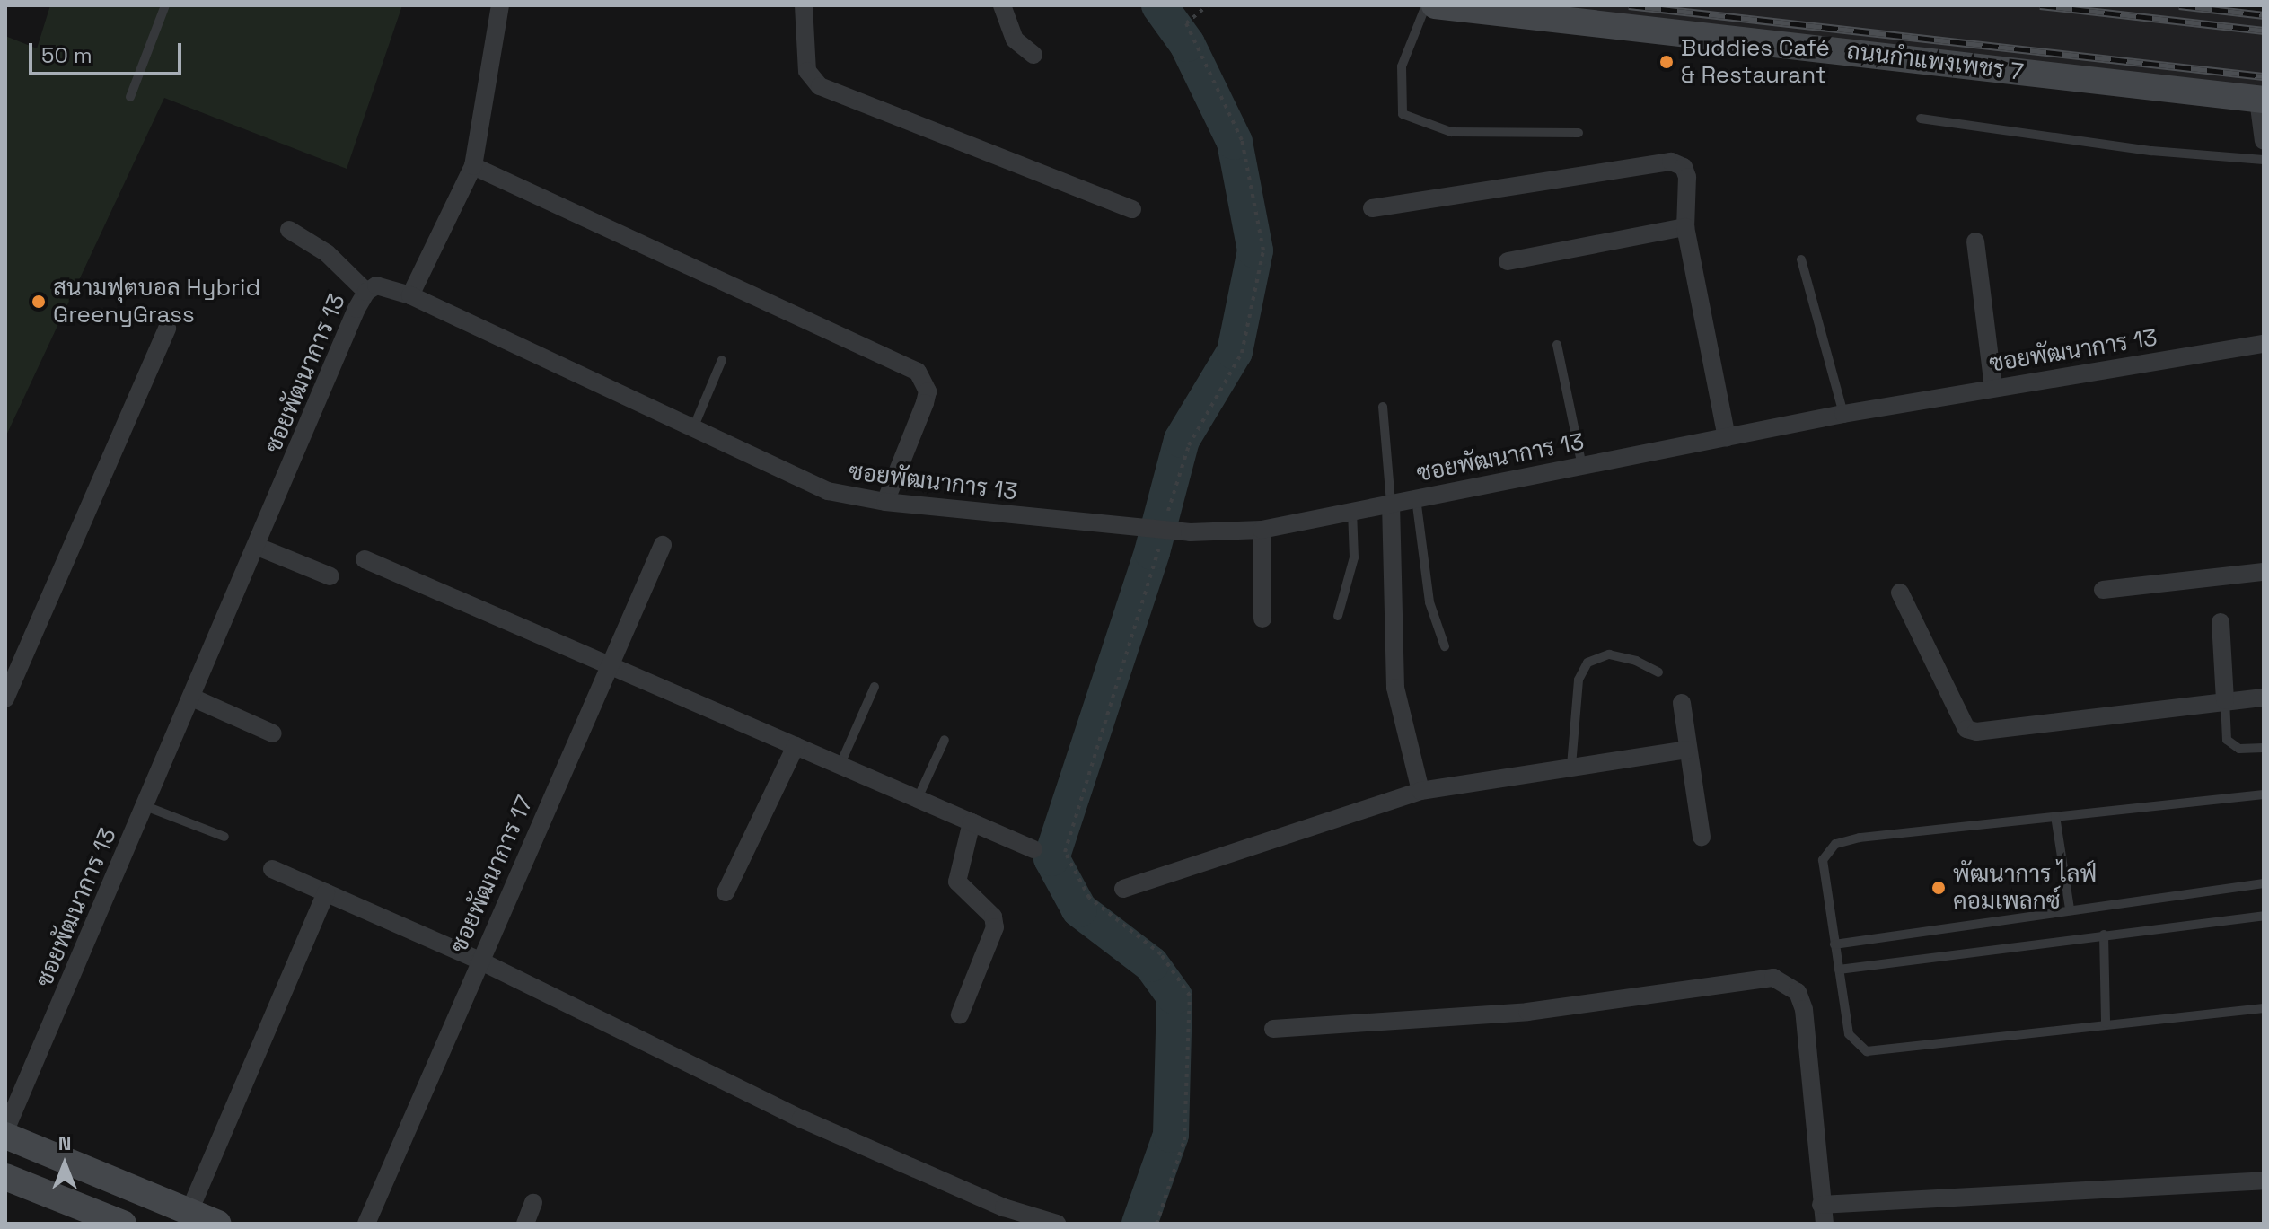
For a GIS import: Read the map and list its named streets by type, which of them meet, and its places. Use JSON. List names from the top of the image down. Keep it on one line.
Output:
{"streets":{"street":["ถนนกำแพงเพชร 7","ซอยพัฒนาการ 13","ซอยพัฒนาการ 17"]},"places":["Buddies Café & Restaurant","สนามฟุตบอล Hybrid GreenyGrass","พัฒนาการ ไลฟ์ คอมเพลกซ์"],"scale_bar":"50 m","north":"top"}
